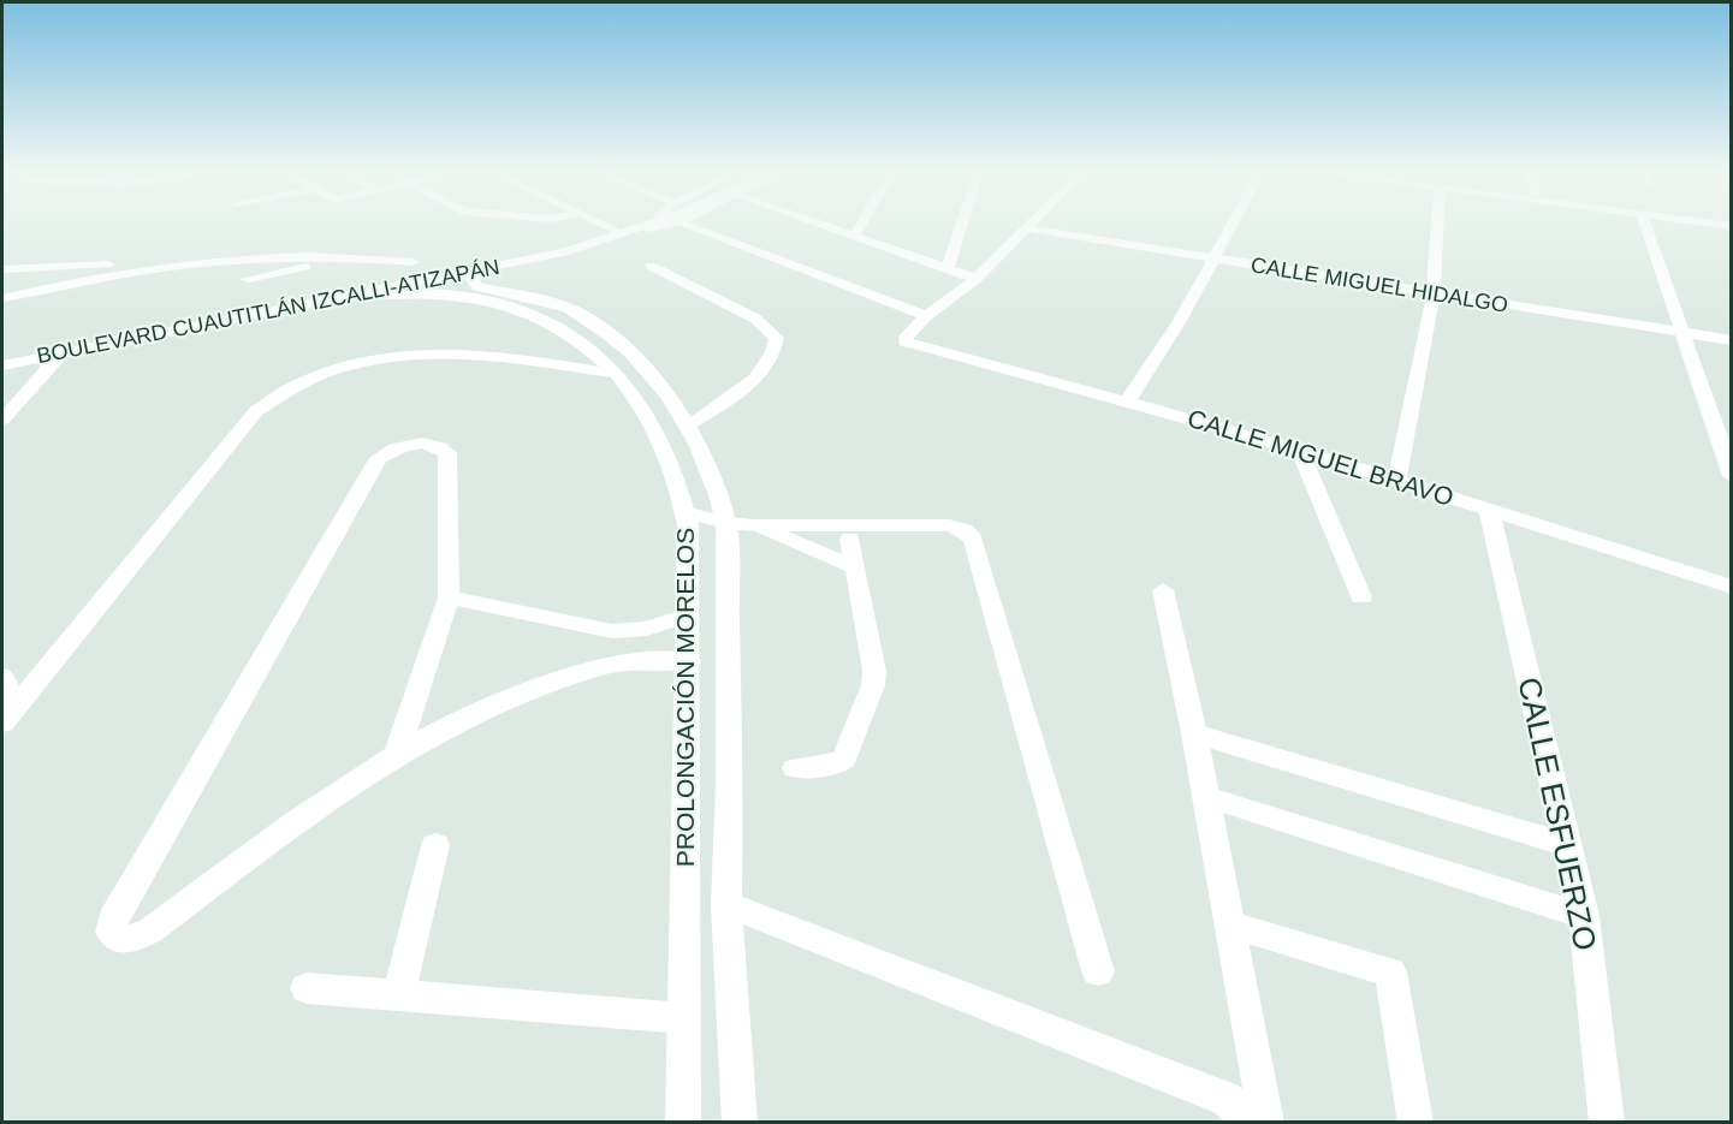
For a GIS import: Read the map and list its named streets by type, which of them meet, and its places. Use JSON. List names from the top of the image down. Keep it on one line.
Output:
{"streets":{"street":["CALLE MIGUEL HIDALGO","BOULEVARD CUAUTITLÁN IZCALLI-ATIZAPÁN","CALLE MIGUEL BRAVO","PROLONGACIÓN MORELOS","CALLE ESFUERZO"]},"crossings":[["BOULEVARD CUAUTITLÁN IZCALLI-ATIZAPÁN","PROLONGACIÓN MORELOS"],["CALLE MIGUEL BRAVO","CALLE ESFUERZO"]]}
